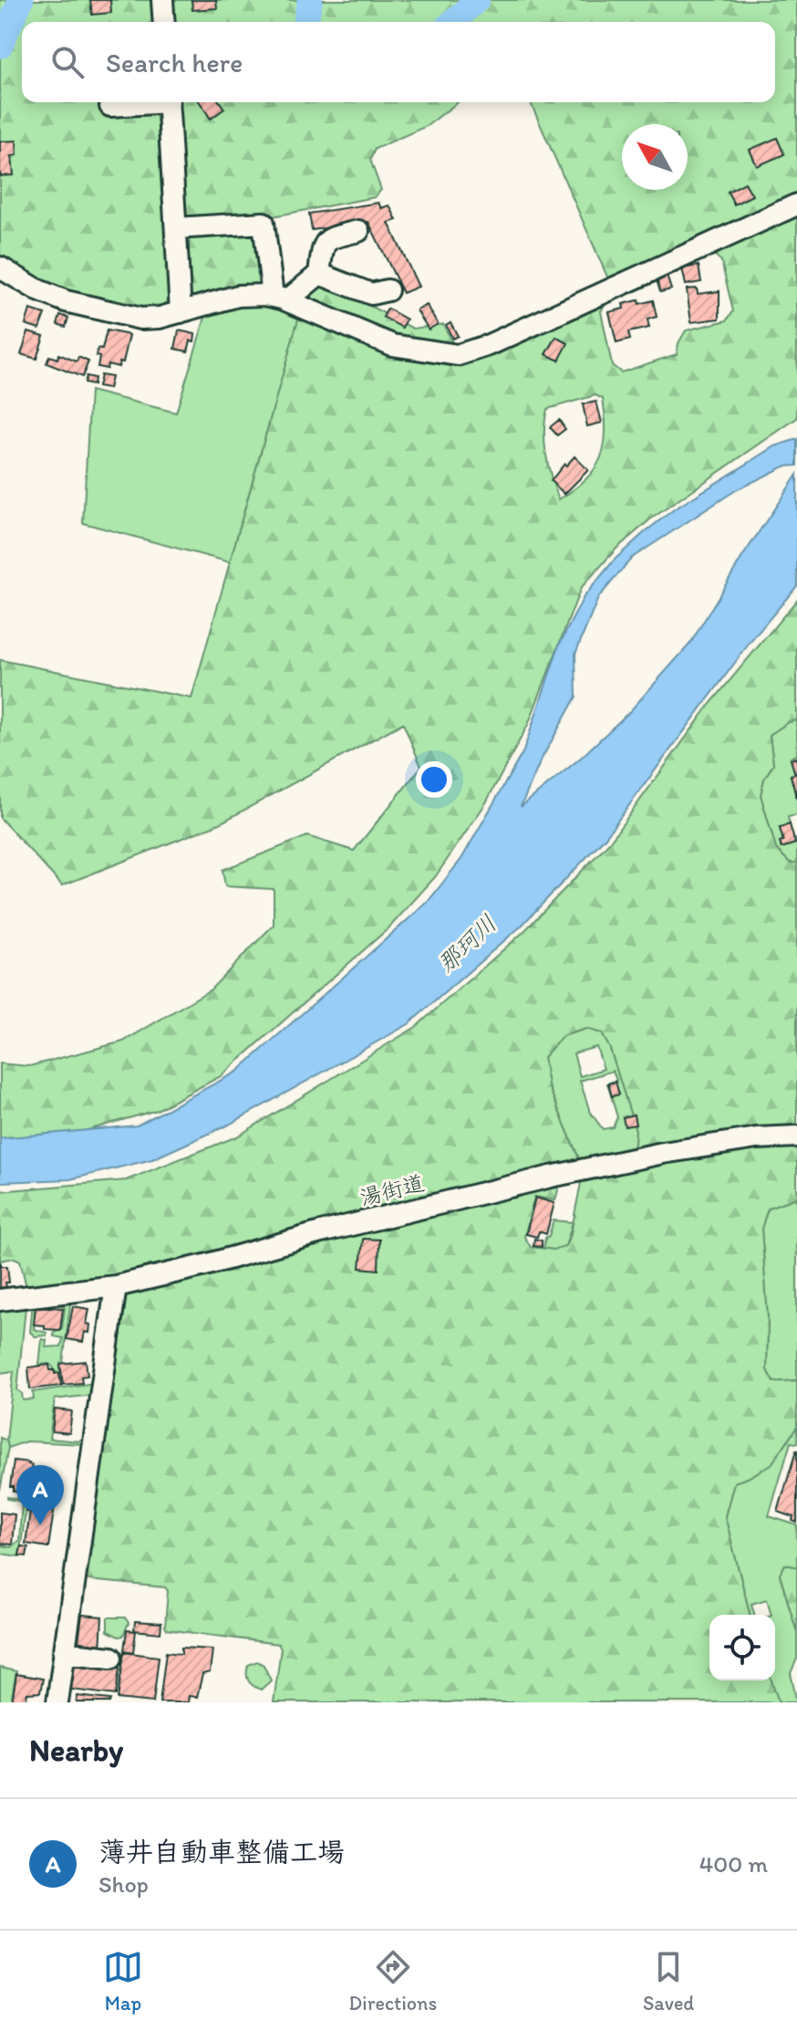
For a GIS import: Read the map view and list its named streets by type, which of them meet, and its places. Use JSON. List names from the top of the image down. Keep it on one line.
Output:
{"streets":{"street":["湯街道"]},"water":["那珂川"],"north":"top left","page":{"search":"Search here","pins":"A","heading":"Nearby","list":[{"mark":"A","name":"薄井自動車整備工場","note":"Shop","value":"400 m"}],"nav":["Map","Directions","Saved"]}}
